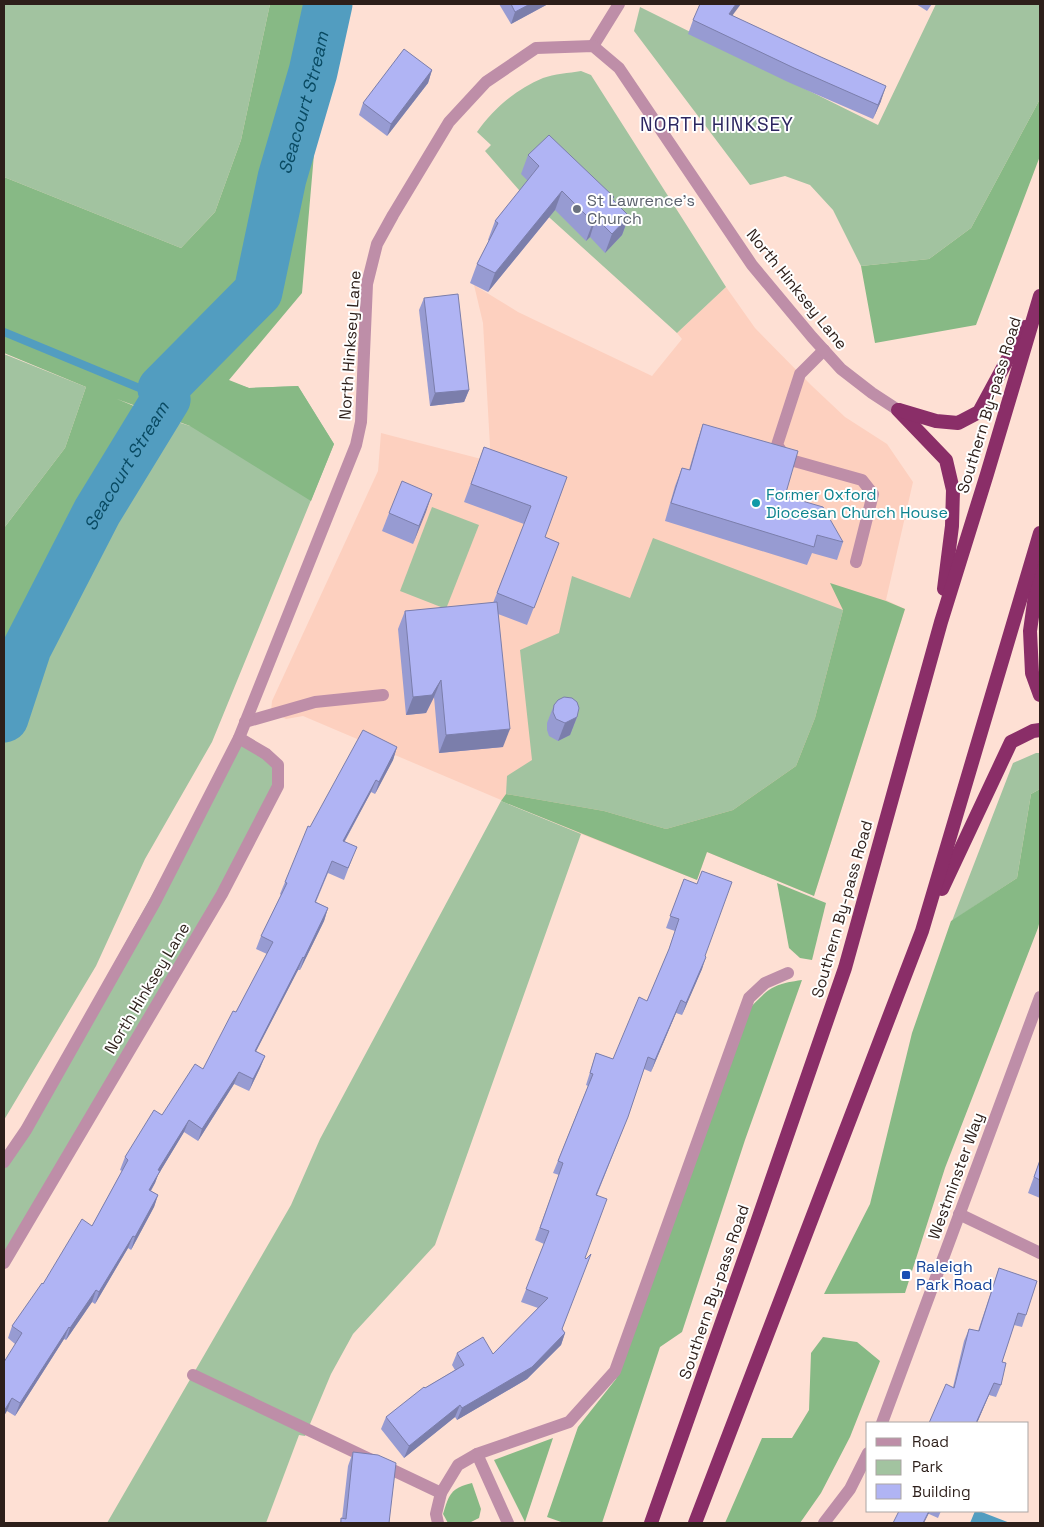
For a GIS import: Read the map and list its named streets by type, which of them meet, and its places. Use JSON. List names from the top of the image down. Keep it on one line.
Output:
{"streets":{"highway":["Southern By-pass Road"],"street":["North Hinksey Lane","Westminster Way"]},"districts":["NORTH HINKSEY"],"water":["Seacourt Stream"],"places":{"other":["St Lawrence's Church","Former Oxford Diocesan Church House"],"transit":["Raleigh Park Road"]},"legend":["Road","Park","Building"]}
